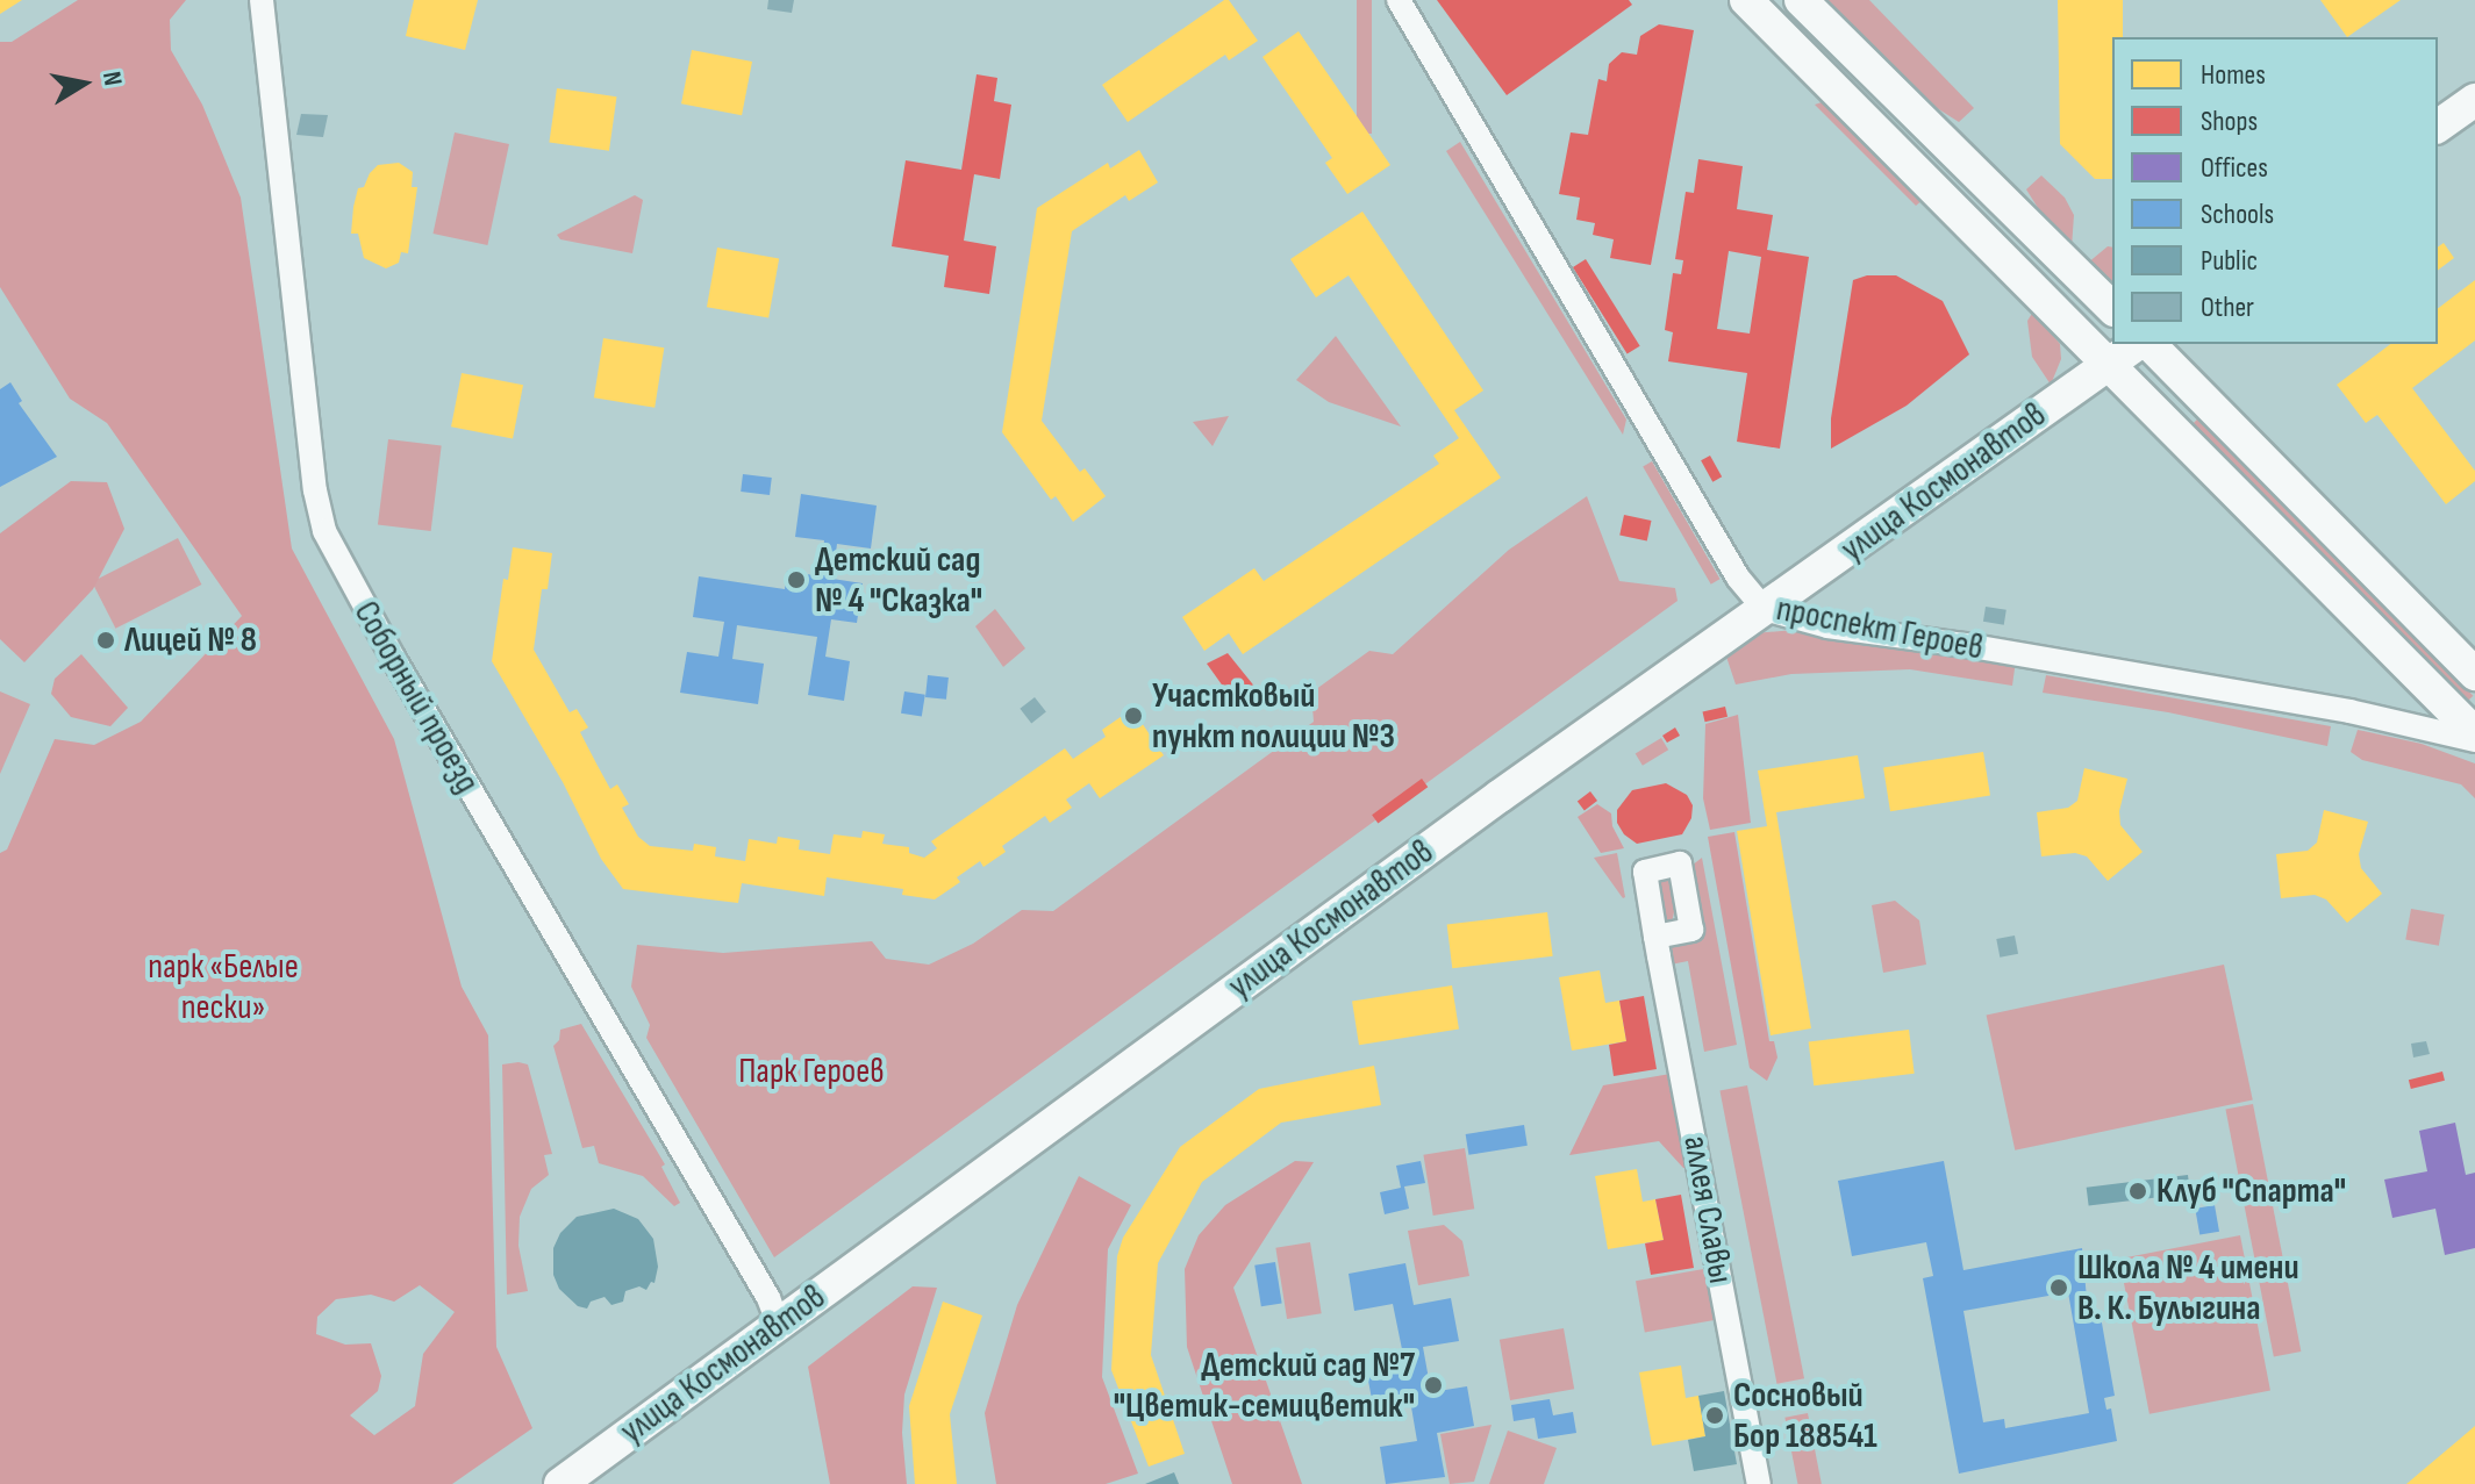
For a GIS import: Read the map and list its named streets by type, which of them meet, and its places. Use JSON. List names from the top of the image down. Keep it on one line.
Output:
{"streets":{"street":["улица Космонавтов","проспект Героев","Соборный проезд","аллея Славы"]},"crossings":[["улица Космонавтов","проспект Героев"],["улица Космонавтов","Соборный проезд"]],"parks":["парк «Белые пески»","Парк Героев"],"places":["Детский сад № 4 \"Сказка\"","Лицей № 8","Участковый пункт полиции №3","Клуб \"Спарта\"","Школа № 4 имени В. К. Булыгина","Детский сад №7 \"Цветик-семицветик\"","Сосновый Бор 188541"],"legend":["Homes","Shops","Offices","Schools","Public","Other"],"north":"right"}
